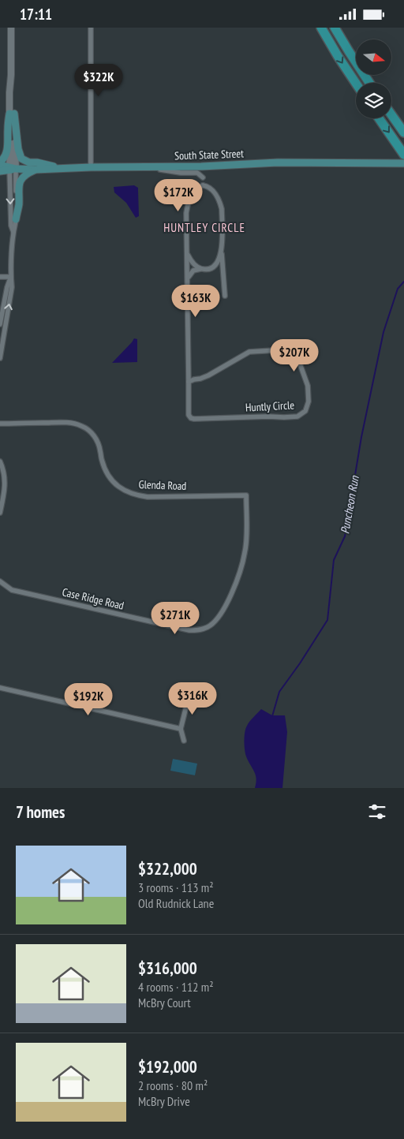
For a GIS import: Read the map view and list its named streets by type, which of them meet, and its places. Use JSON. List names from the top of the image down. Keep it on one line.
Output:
{"streets":{"main road":["South State Street"],"street":["Huntly Circle","Glenda Road","Case Ridge Road"]},"crossings":[["Glenda Road","Case Ridge Road"]],"districts":["HUNTLEY CIRCLE"],"water":["Puncheon Run"],"north":"right","page":{"status":"17:11","price":["$322K","$172K","$163K","$207K","$271K","$316K","$192K"],"heading":"7 homes","list":[{"name":"$322,000","note":"3 rooms · 113 m² · Old Rudnick Lane"},{"name":"$316,000","note":"4 rooms · 112 m² · McBry Court"},{"name":"$192,000","note":"2 rooms · 80 m² · McBry Drive"}]}}
